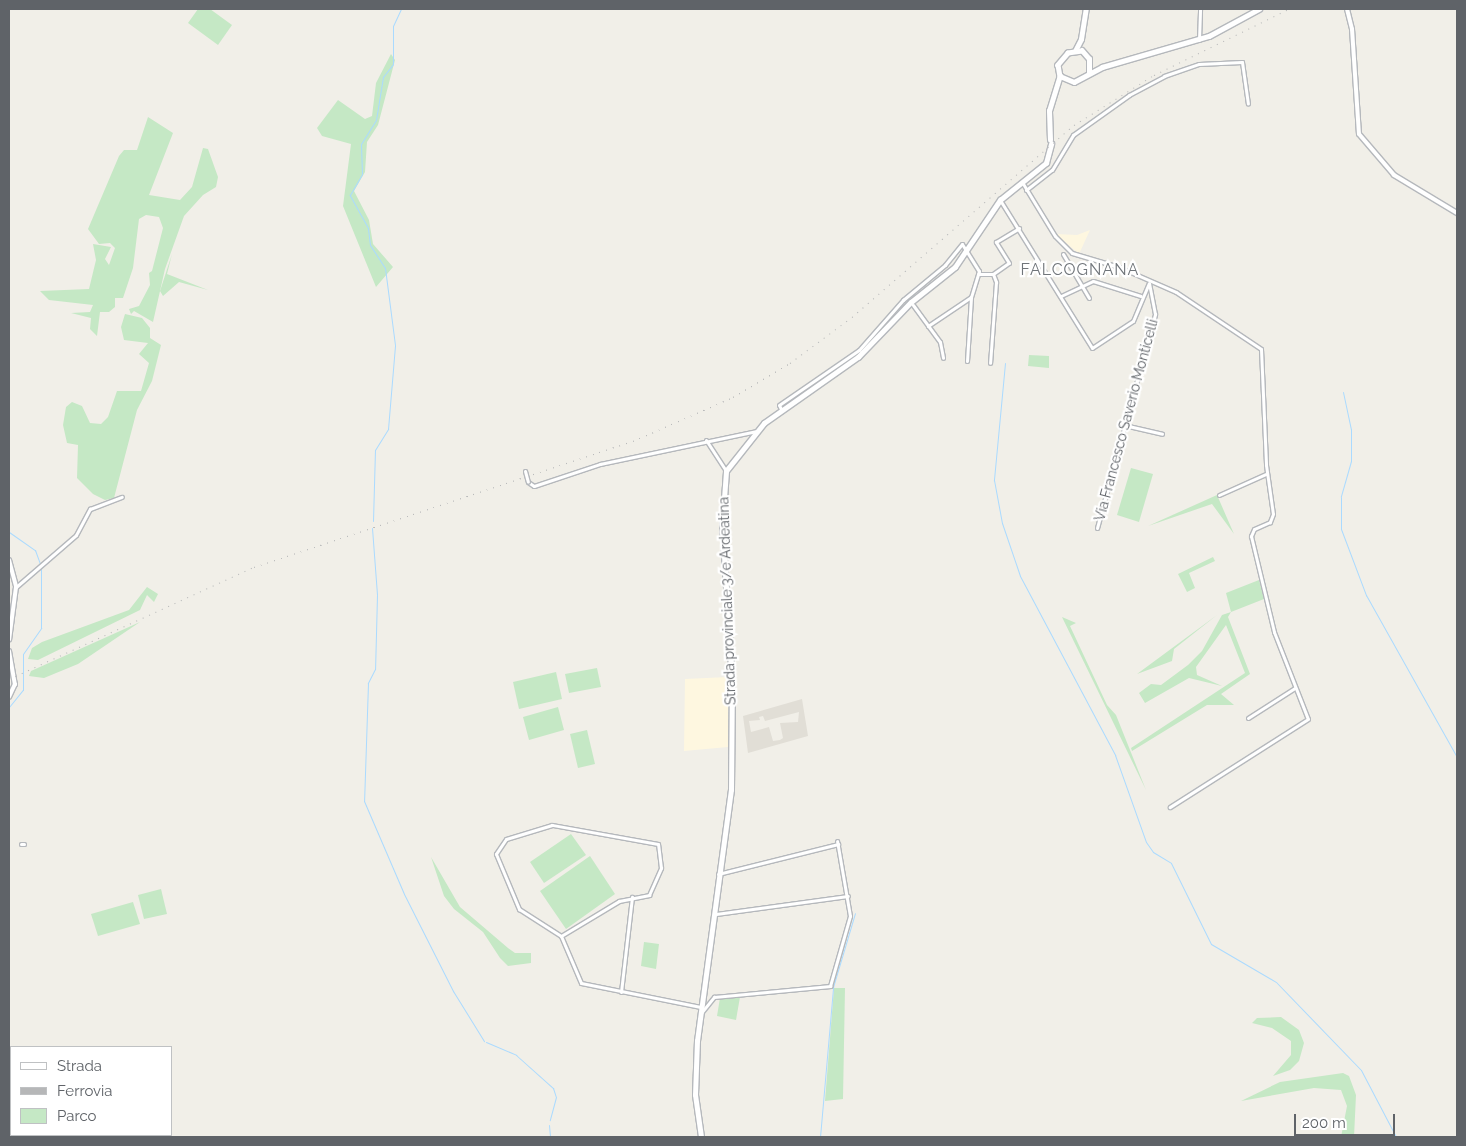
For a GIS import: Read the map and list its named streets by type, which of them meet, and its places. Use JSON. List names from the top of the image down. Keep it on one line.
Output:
{"streets":{"main road":["Strada provinciale 3/e Ardeatina"],"street":["Via Francesco Saverio Monticelli"]},"districts":["FALCOGNANA"],"legend":["Strada","Ferrovia","Parco"],"scale_bar":"200 m"}
